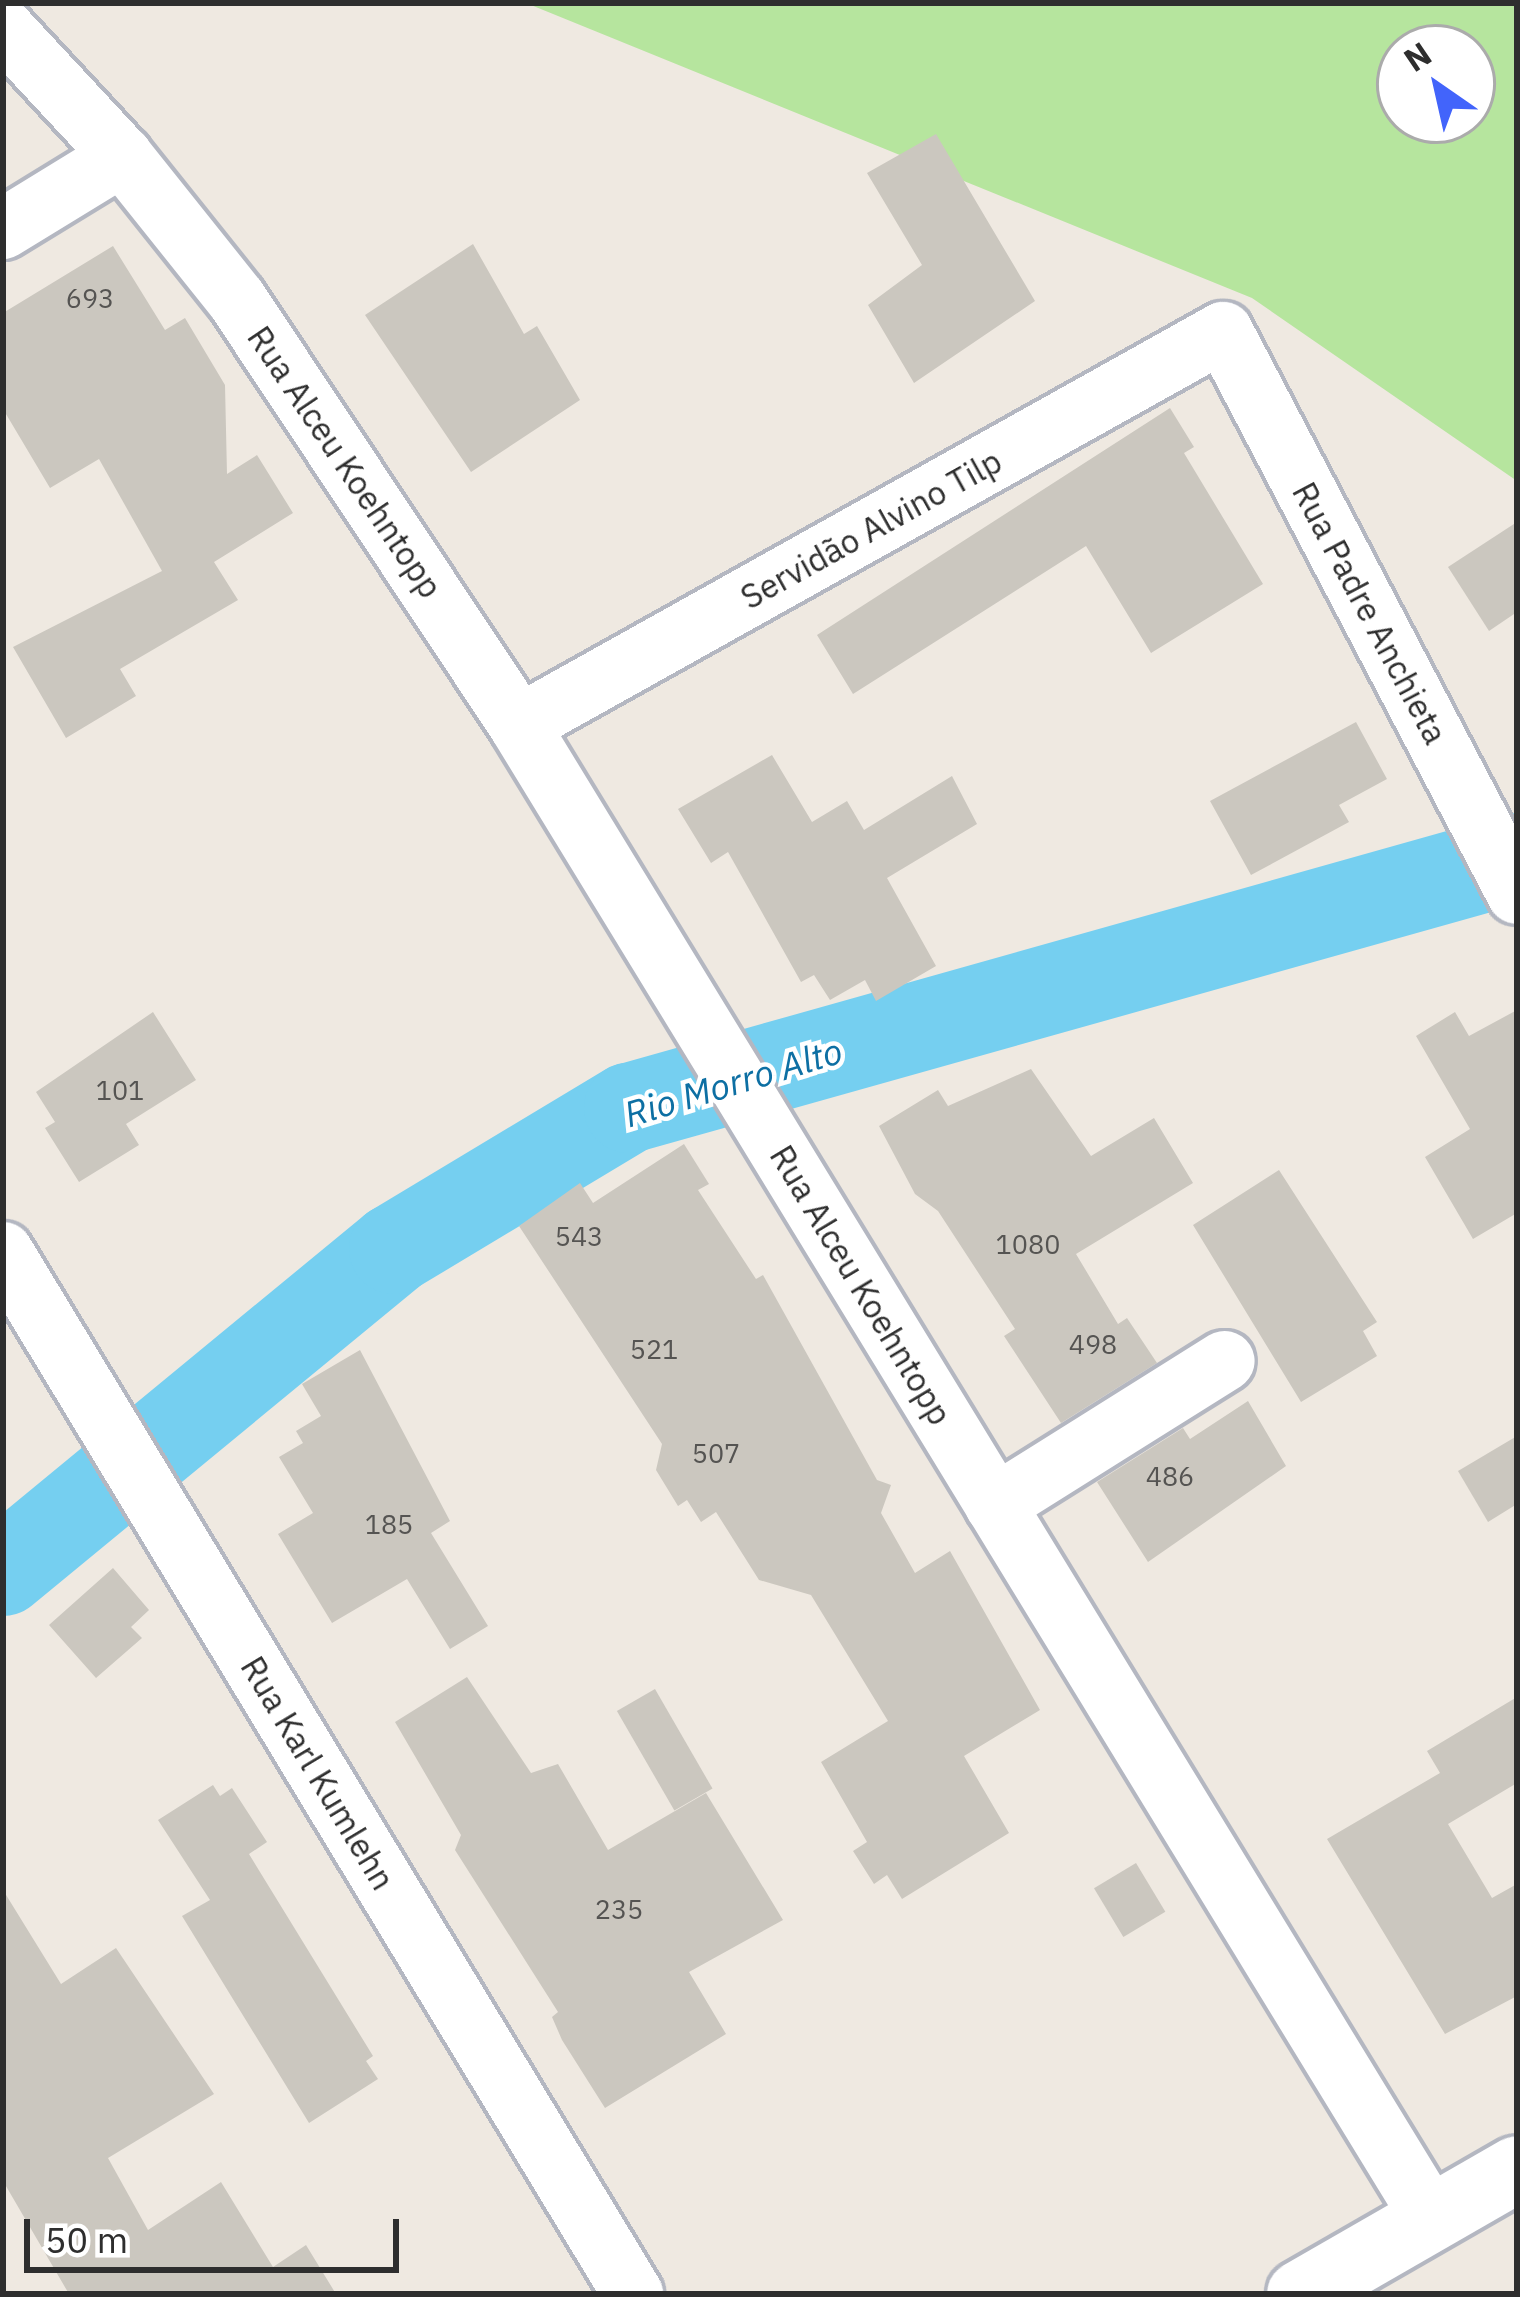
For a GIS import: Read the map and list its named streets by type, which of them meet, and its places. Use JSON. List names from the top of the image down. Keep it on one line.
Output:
{"streets":{"street":["Rua Alceu Koehntopp","Servidão Alvino Tilp","Rua Padre Anchieta","Rua Karl Kumlehn"]},"crossings":[["Rua Alceu Koehntopp","Servidão Alvino Tilp"],["Servidão Alvino Tilp","Rua Padre Anchieta"]],"water":["Rio Morro Alto"],"house_numbers":["693","101","543","1080","498","521","507","486","185","235"],"scale_bar":"50 m","north":"top left"}
